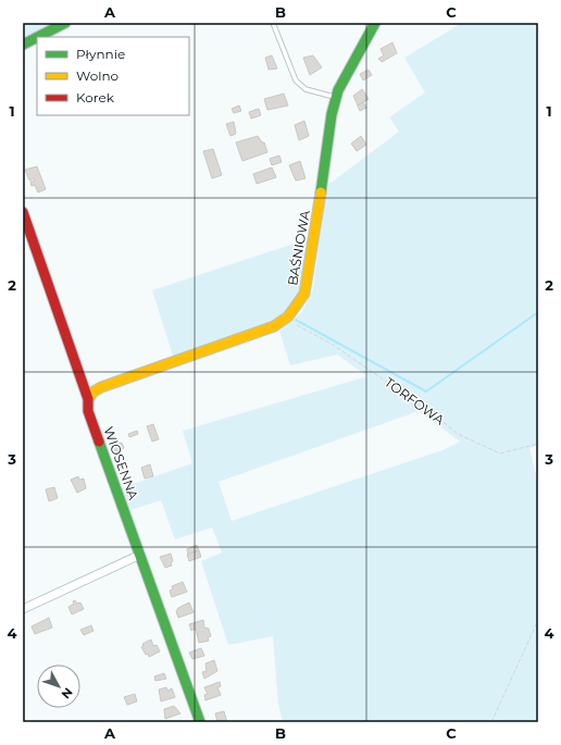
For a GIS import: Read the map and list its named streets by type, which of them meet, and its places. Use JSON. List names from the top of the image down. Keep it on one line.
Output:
{"streets":{"street":["BAŚNIOWA","WIOSENNA"],"path":["TORFOWA"]},"crossings":[["BAŚNIOWA","WIOSENNA"]],"legend":["Płynnie","Wolno","Korek"],"north":"bottom right","grid":{"columns":["A","B","C"],"rows":["1","2","3","4"]}}
